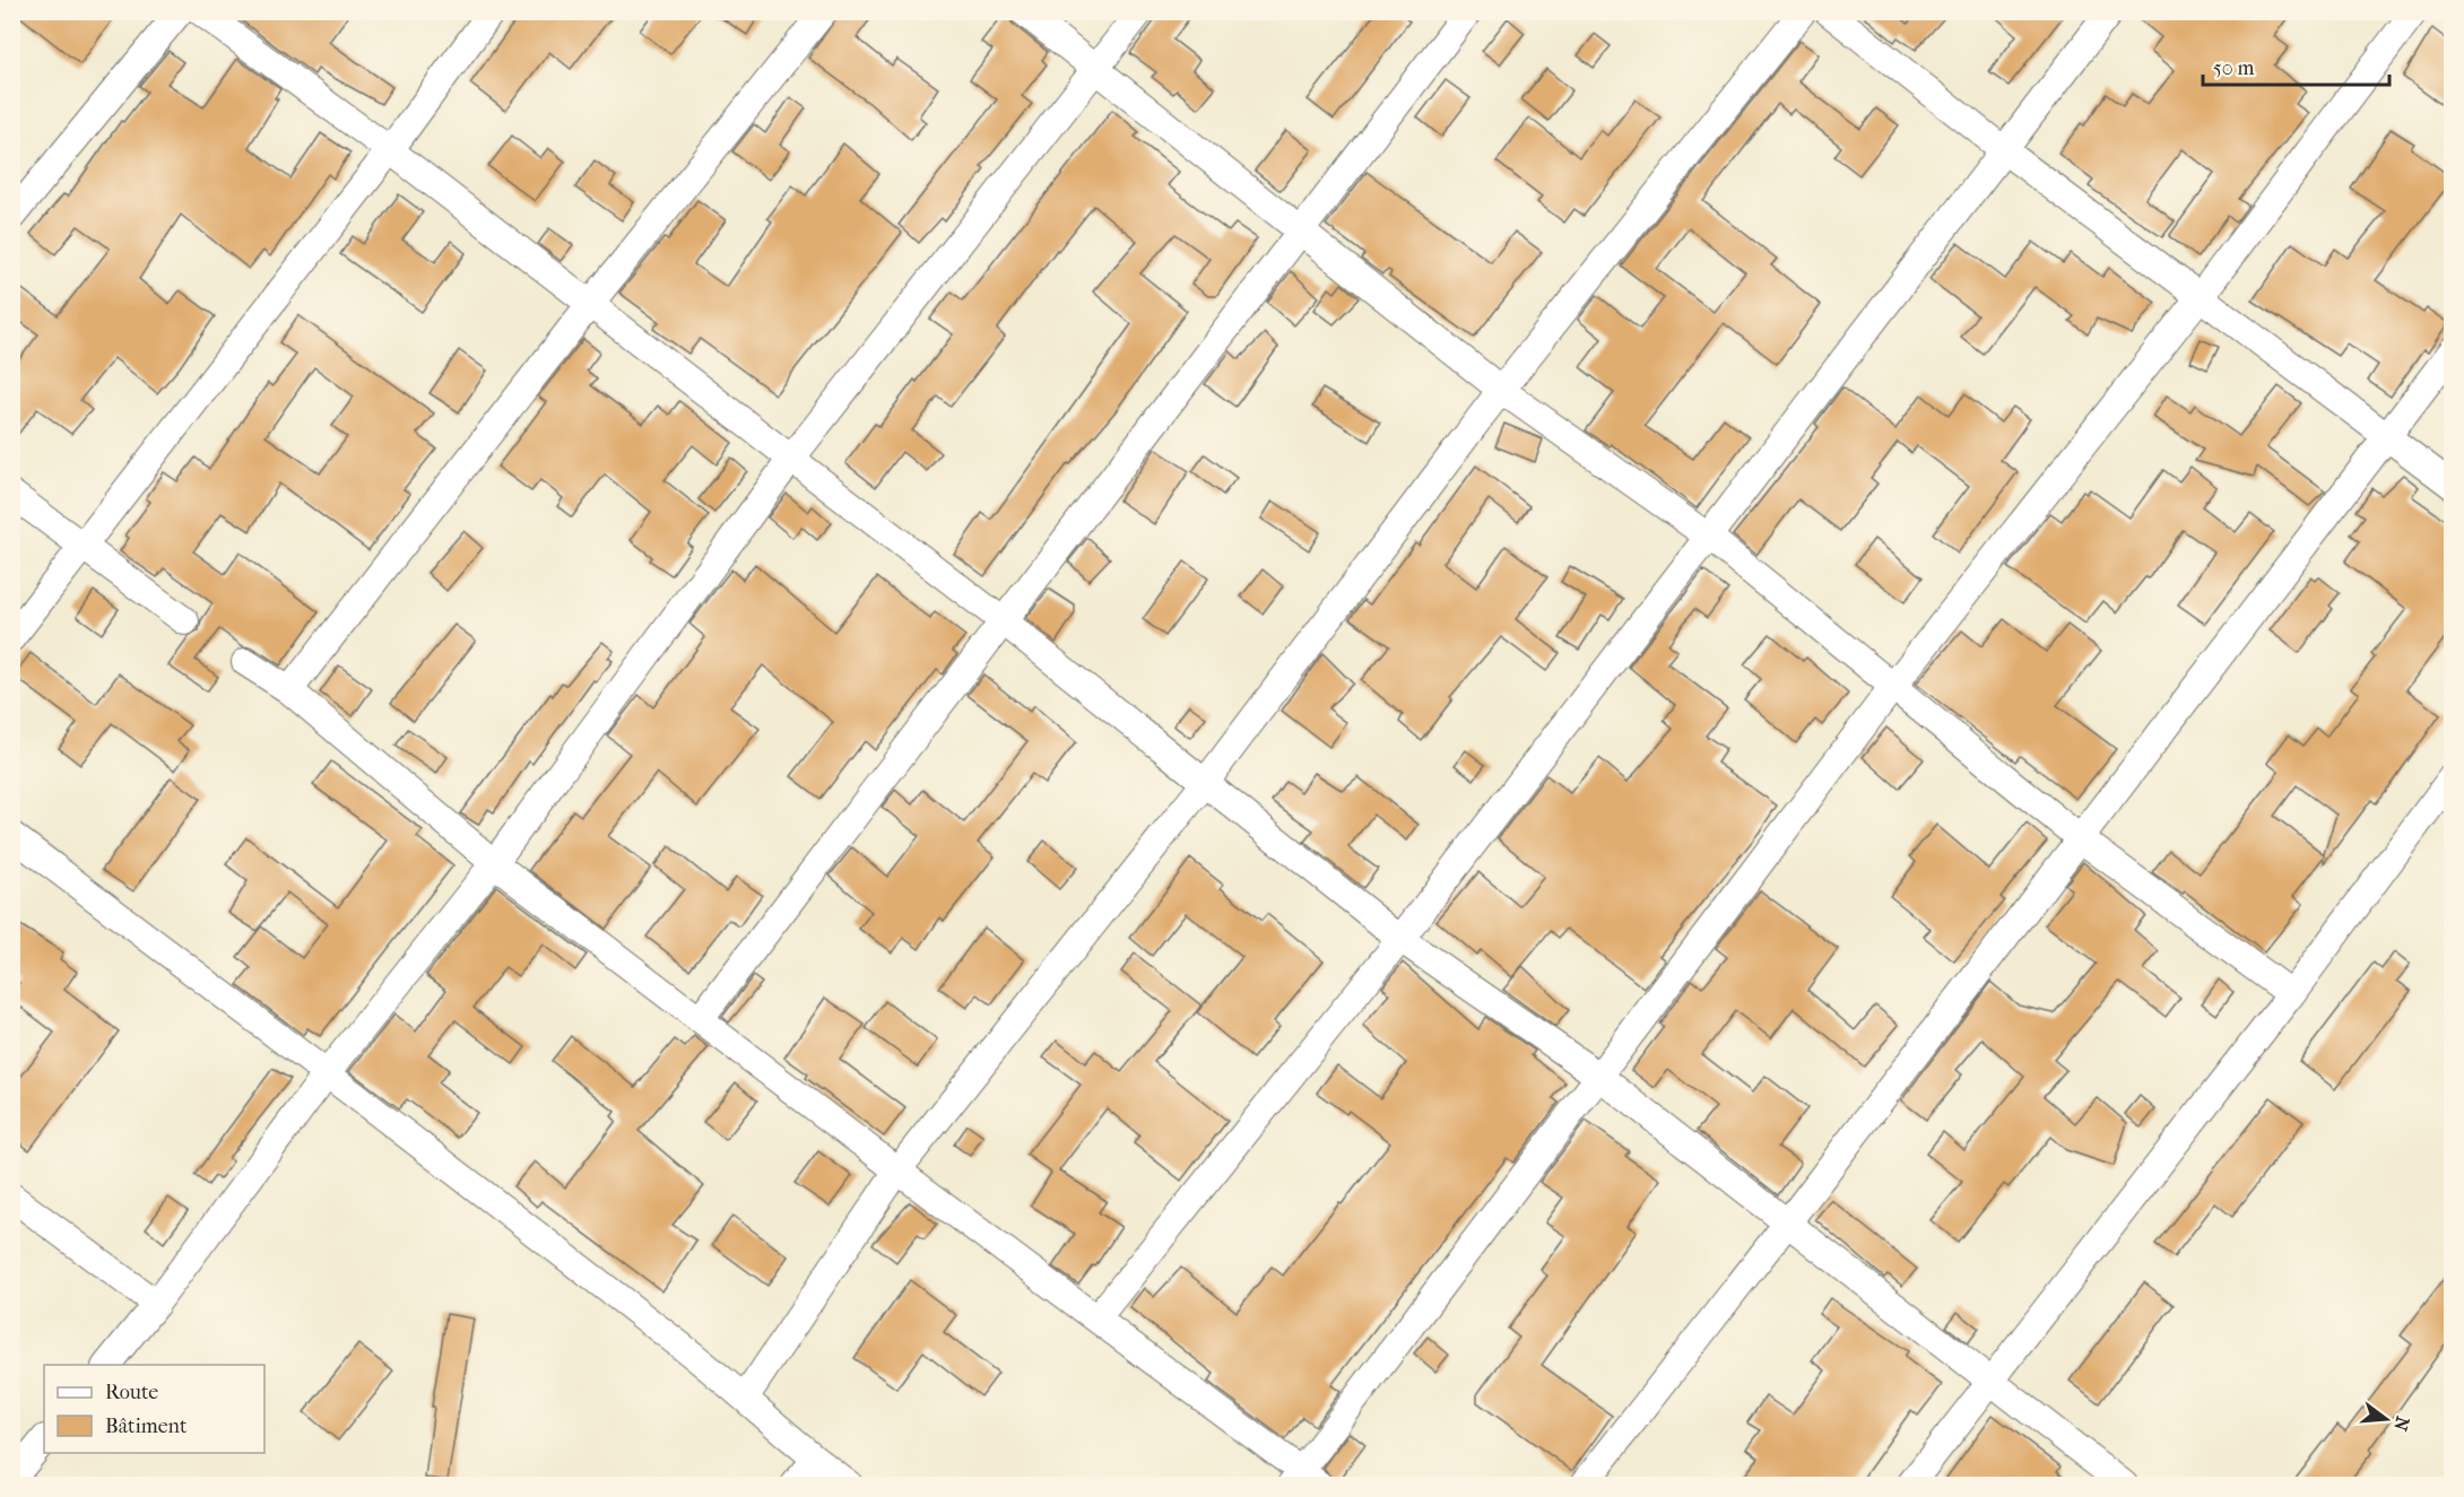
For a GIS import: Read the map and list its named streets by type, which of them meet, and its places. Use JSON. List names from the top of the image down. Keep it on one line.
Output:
{"legend":["Route","Bâtiment"],"scale_bar":"50 m","north":"right"}
